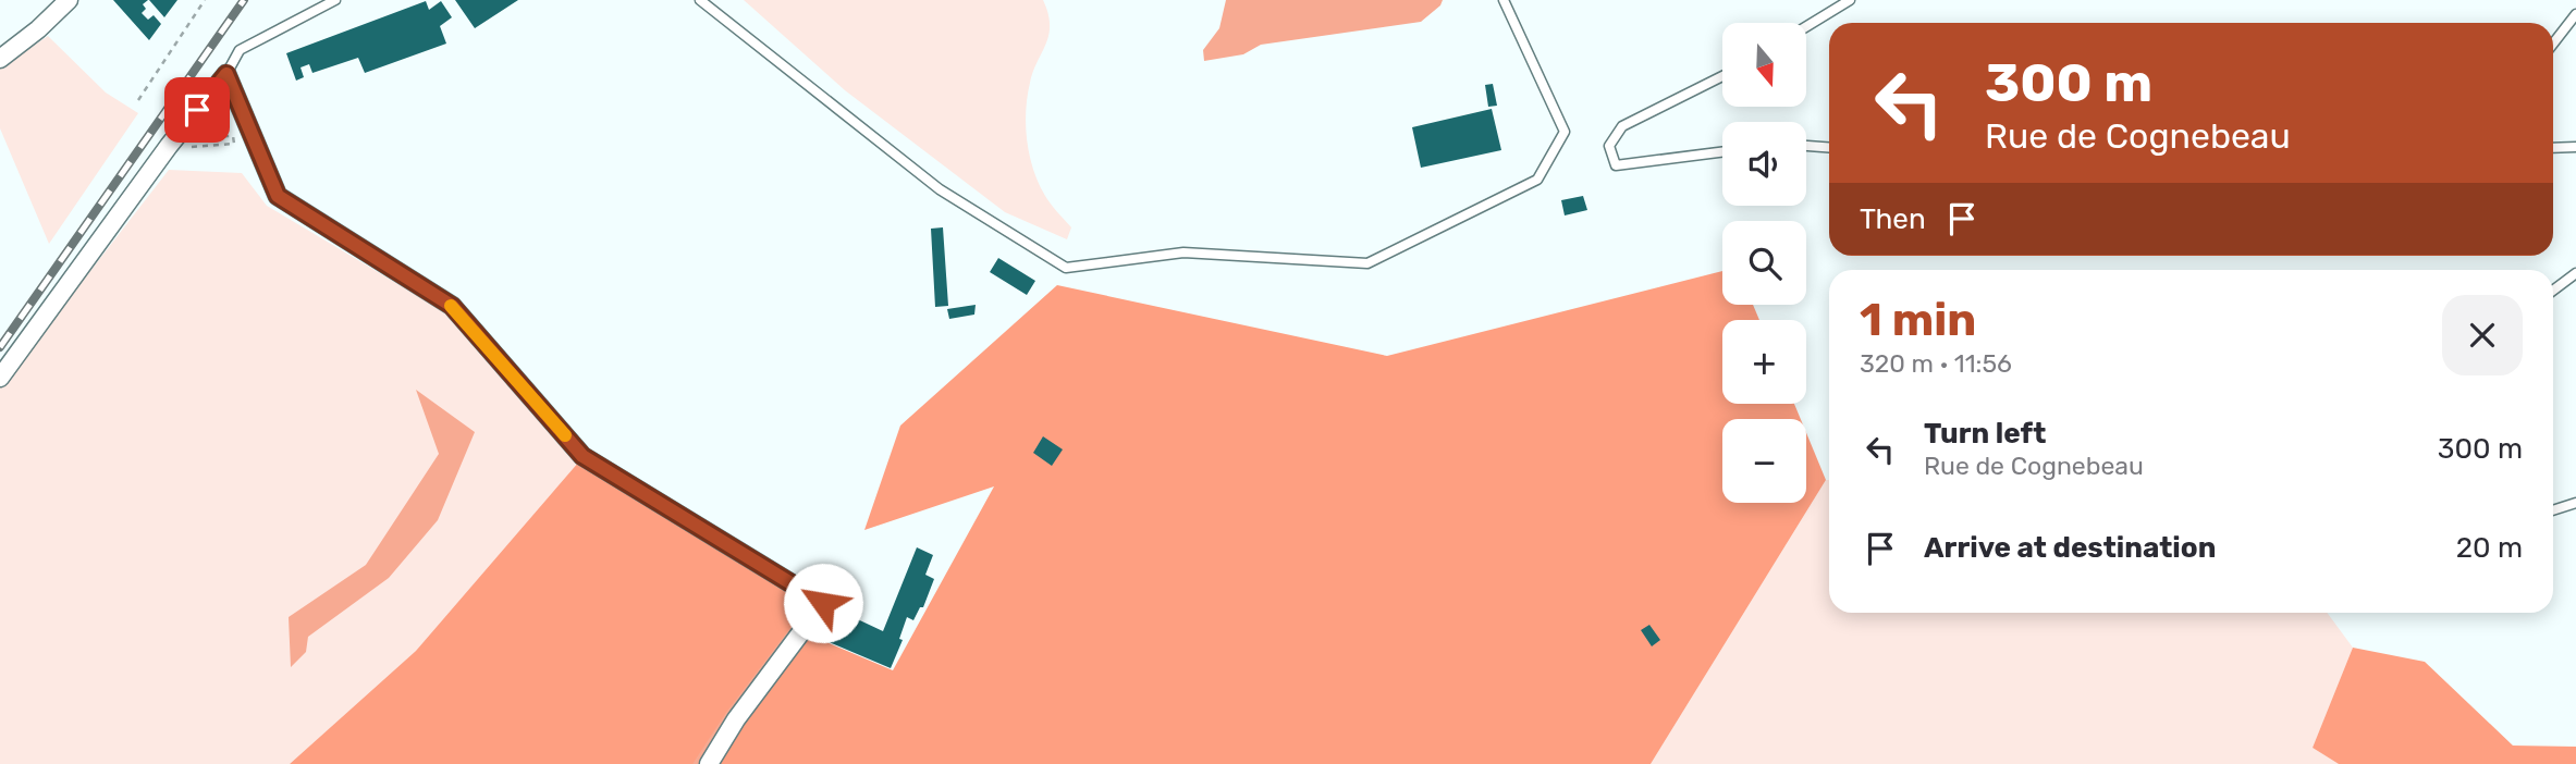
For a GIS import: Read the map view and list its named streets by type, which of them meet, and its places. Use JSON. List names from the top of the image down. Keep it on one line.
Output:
{"north":"bottom","page":{"map_buttons":["+","−"],"turn":["300 m","Rue de Cognebeau"],"then":"Then","heading":["1 min","320 m · 11:56"],"list":[{"name":"Turn left","note":"Rue de Cognebeau","value":"300 m"},{"name":"Arrive at destination","value":"20 m"}]}}
